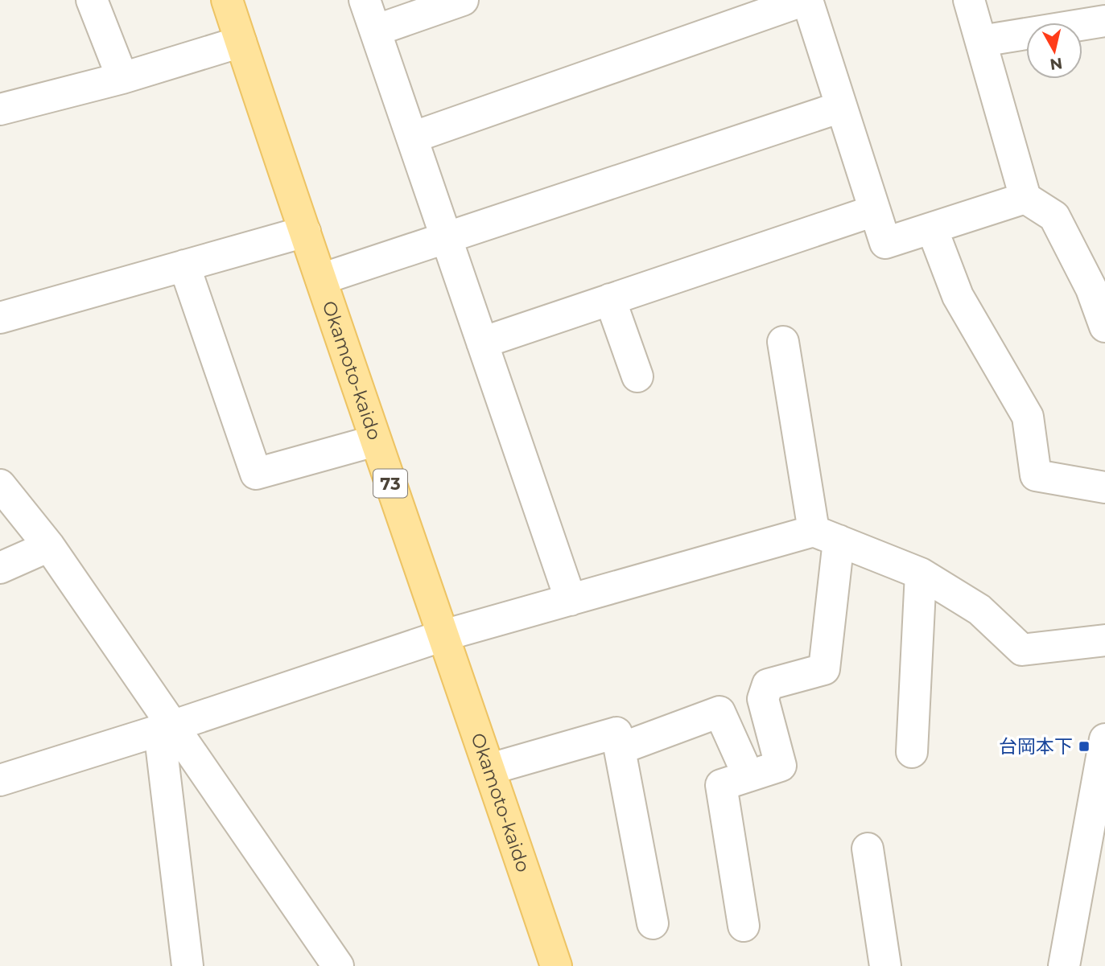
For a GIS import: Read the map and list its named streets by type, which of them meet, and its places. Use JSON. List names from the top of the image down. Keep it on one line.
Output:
{"streets":{"main road":["Okamoto-kaido","73"]},"places":{"transit":["台岡本下"]},"north":"bottom"}
